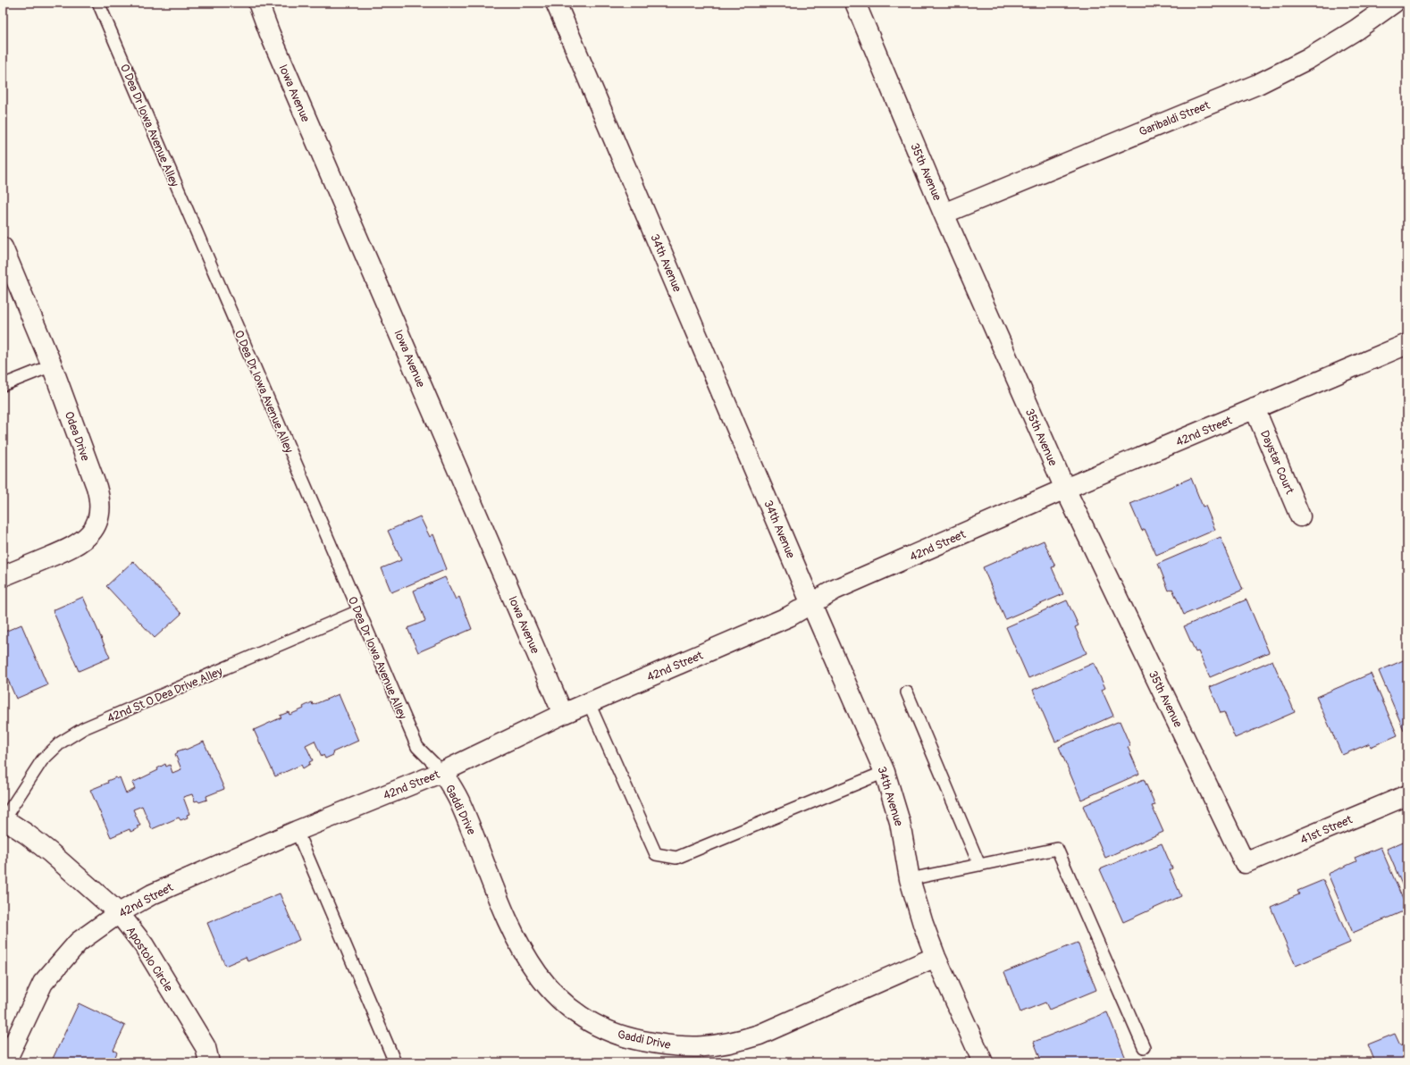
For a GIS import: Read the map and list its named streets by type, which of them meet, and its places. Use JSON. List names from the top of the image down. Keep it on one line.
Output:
{"streets":{"street":["Iowa Avenue","Garibaldi Street","35th Avenue","34th Avenue","42nd Street","Odea Drive","Daystar Court","Gaddi Drive","41st Street","Apostolo Circle"],"lane":["O Dea Dr Iowa Avenue Alley","42nd St O Dea Drive Alley"]},"crossings":[["Iowa Avenue","42nd Street"],["Garibaldi Street","35th Avenue"],["O Dea Dr Iowa Avenue Alley","42nd Street"],["O Dea Dr Iowa Avenue Alley","42nd St O Dea Drive Alley"],["O Dea Dr Iowa Avenue Alley","Gaddi Drive"],["35th Avenue","42nd Street"],["35th Avenue","41st Street"],["34th Avenue","42nd Street"],["34th Avenue","Gaddi Drive"],["42nd Street","Daystar Court"],["42nd Street","Gaddi Drive"],["42nd Street","Apostolo Circle"],["42nd St O Dea Drive Alley","Apostolo Circle"]]}
